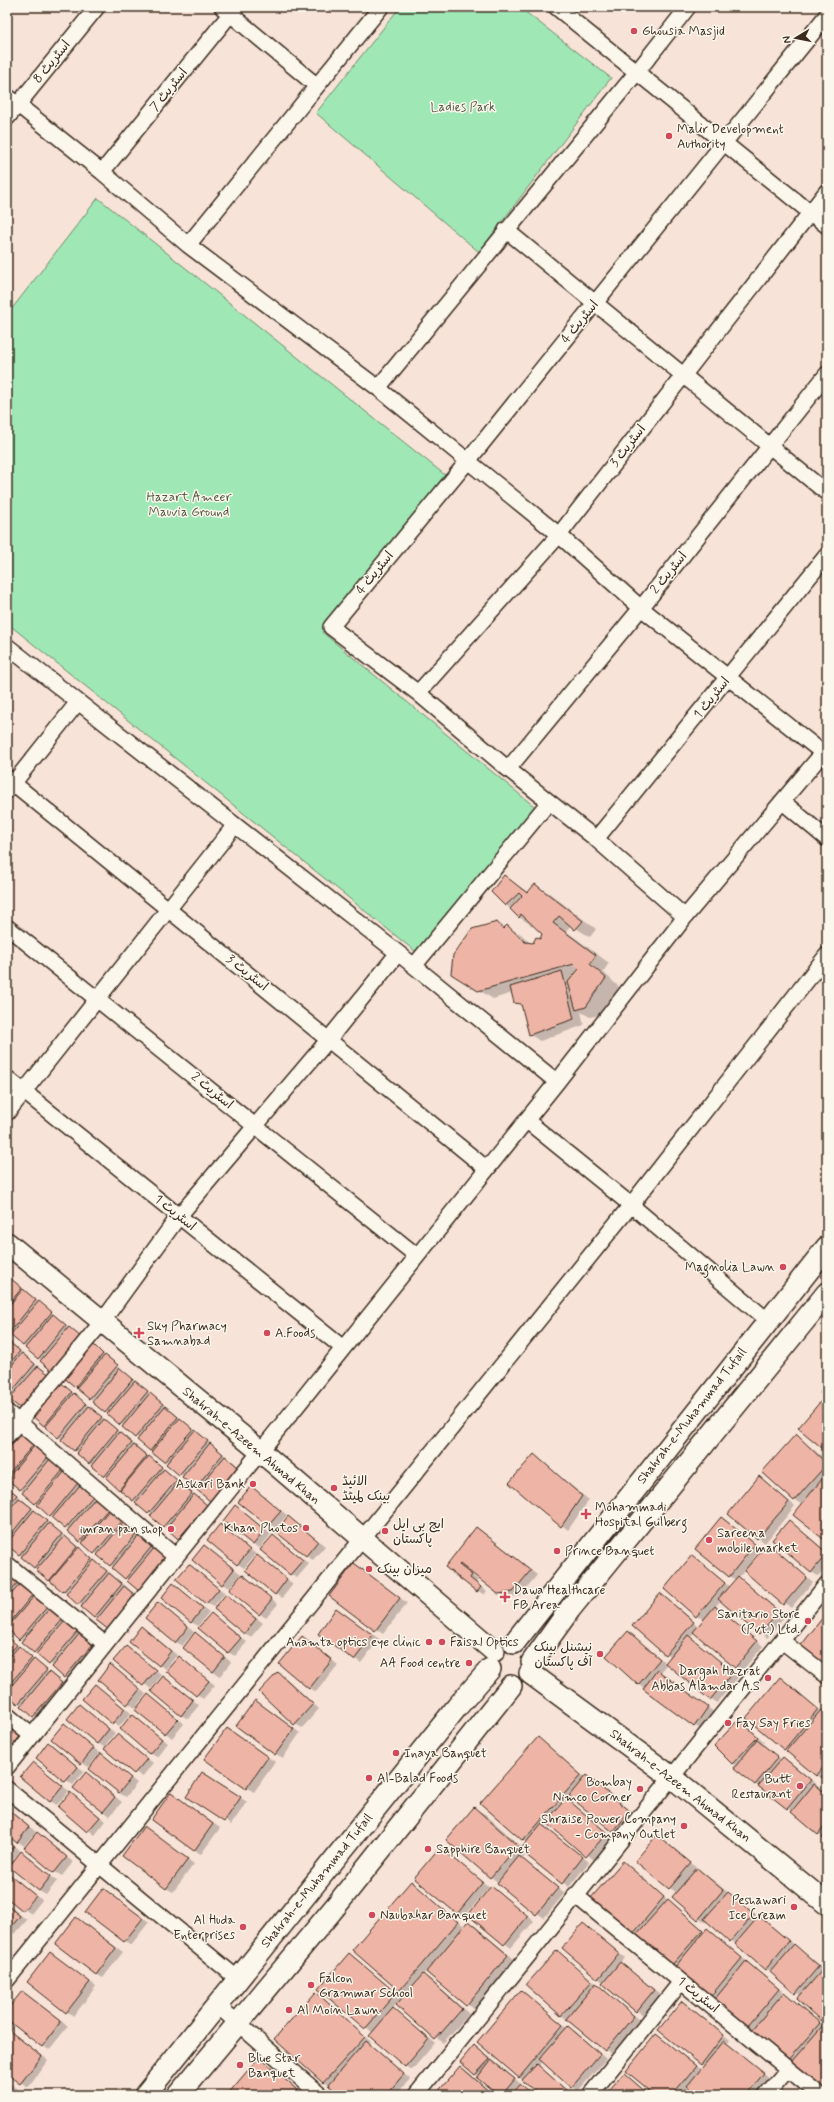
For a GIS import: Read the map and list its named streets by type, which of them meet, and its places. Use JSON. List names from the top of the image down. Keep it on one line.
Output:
{"streets":{"main road":["Shahrah-e-Muhammad Tufail","Shahrah-e-Azeem Ahmad Khan"],"street":["اسٹریٹ 8","اسٹریٹ 7","اسٹریٹ 4","اسٹریٹ 3","اسٹریٹ 2","اسٹریٹ 1"]},"crossings":[["اسٹریٹ 4","اسٹریٹ 3"],["Shahrah-e-Muhammad Tufail","Shahrah-e-Azeem Ahmad Khan"]],"parks":["Ladies Park","Hazart Ameer Mauvia Ground"],"places":{"other":["Ghousia Masjid","Malir Development Authority","Magnolia Lawn","A.Foods","Askari Bank","الائیڈ بینک لمیٹڈ","Khan Photos","imran pan shop","ایچ بی ایل پاکستان","Sareena mobile market","Prince Banquet","میزان بینک","Sanitario Store (Pvt.) Ltd.","Anamta optics eye clinic","Faisal Optics","نیشنل بینک آف پاکستان","AA Food centre","Dargah Hazrat Abbas Alamdar A.S","Fay Say Fries","Inaya Banquet","Al-Balad Foods","Butt Restaurant","Bombay Nimco Corner","Shraise Power Company - Company Outlet","Sapphire Banquet","Peshawari Ice Cream","Naubahar Banquet","Al Huda Enterprises","Falcon Grammar School","Al Moin Lawn","Blue Star Banquet"],"health":["Sky Pharmacy Samnabad","Mohammadi Hospital Gulberg","Dawa Healthcare FB Area"]},"north":"left"}
